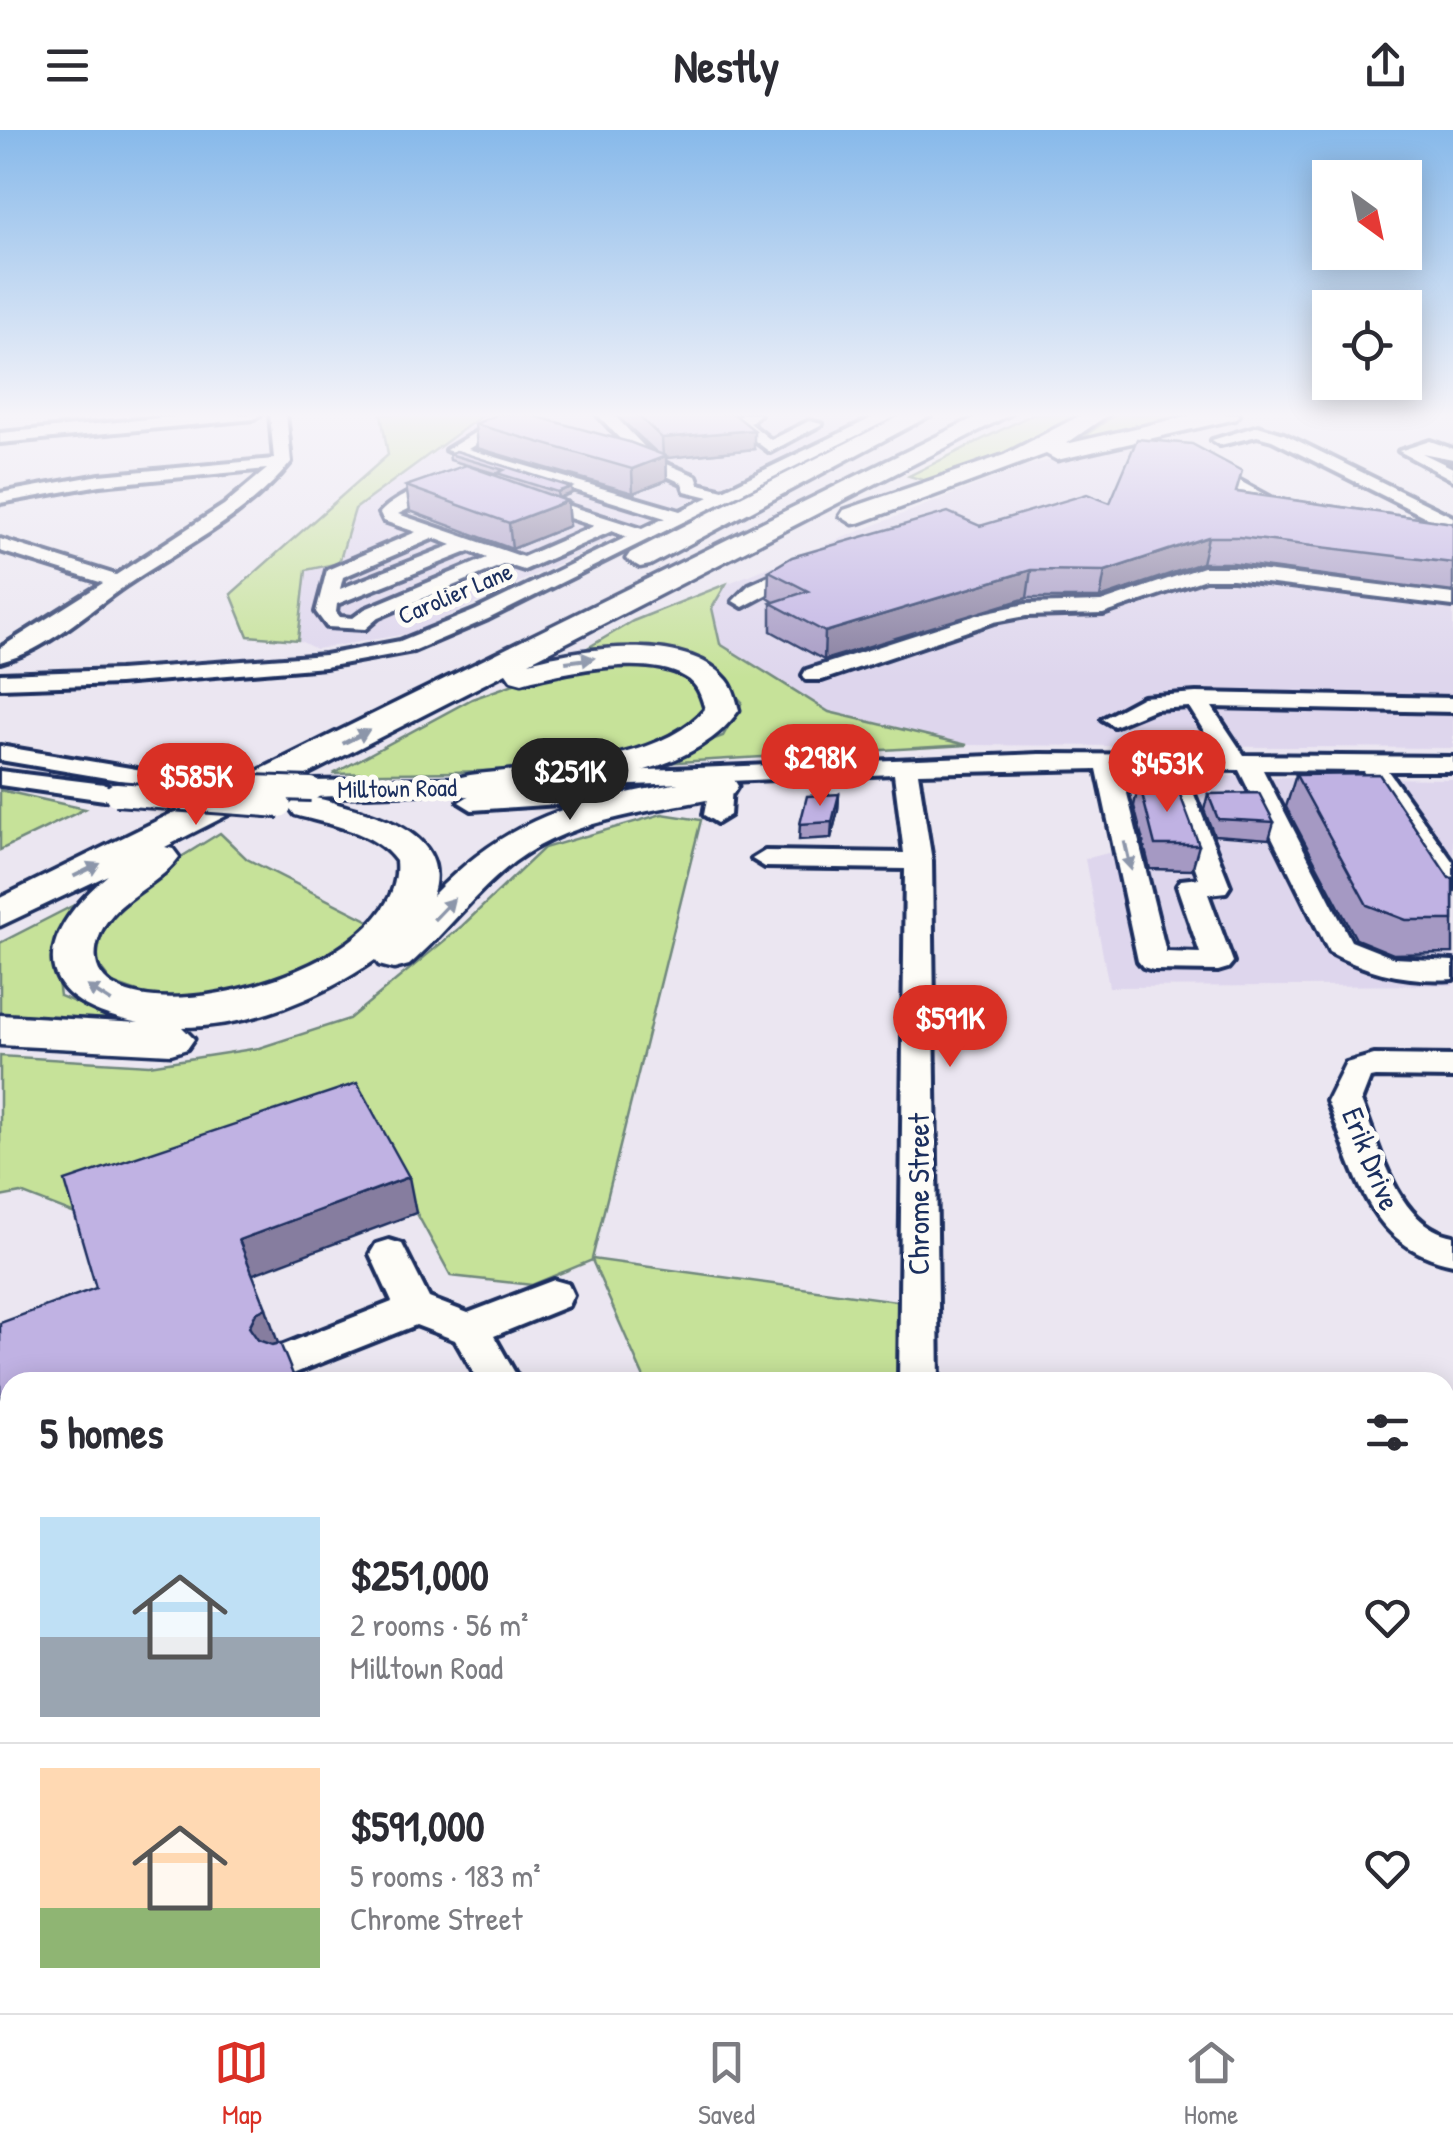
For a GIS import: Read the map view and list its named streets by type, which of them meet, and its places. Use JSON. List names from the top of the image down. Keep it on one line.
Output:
{"streets":{"street":["Carolier Lane","Milltown Road","Erik Drive","Chrome Street"]},"crossings":[["Milltown Road","Chrome Street"]],"north":"bottom right","page":{"header":"Nestly","price":["$298K","$453K","$251K","$585K","$591K"],"heading":"5 homes","list":[{"name":"$251,000","note":"2 rooms · 56 m² · Milltown Road"},{"name":"$591,000","note":"5 rooms · 183 m² · Chrome Street"}],"tabs":["Map","Saved","Home"]}}
